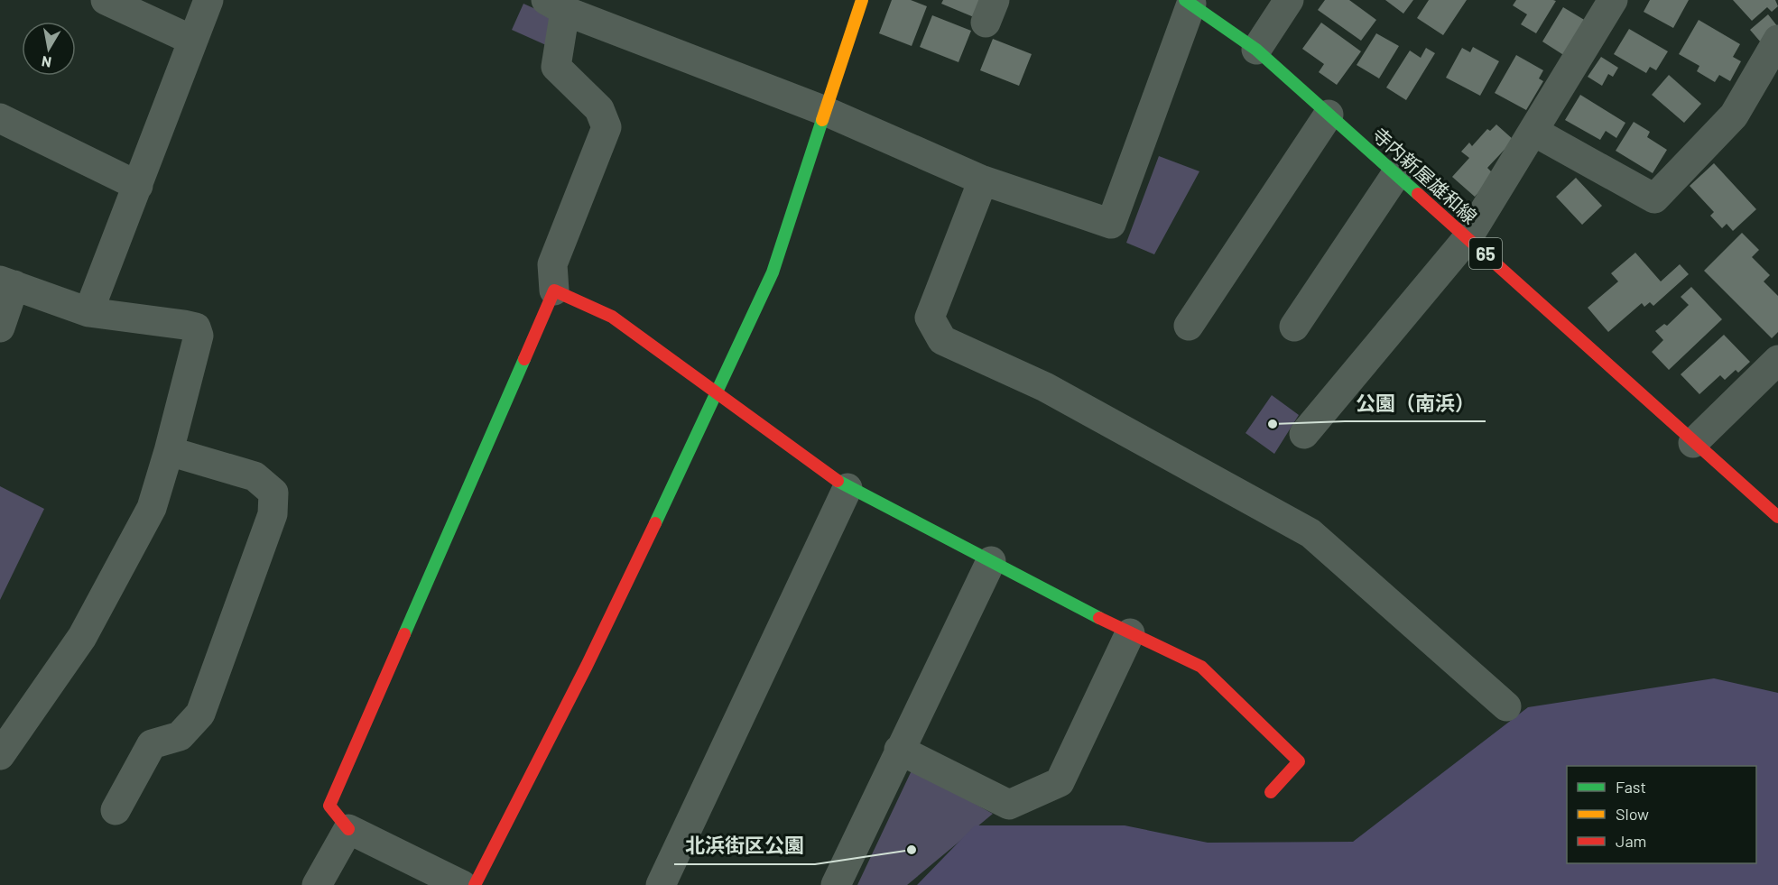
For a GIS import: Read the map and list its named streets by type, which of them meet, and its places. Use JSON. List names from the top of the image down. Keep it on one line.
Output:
{"streets":{"street":["寺内新屋雄和線","65"]},"places":["公園（南浜）","北浜街区公園"],"legend":["Fast","Slow","Jam"],"north":"bottom"}
